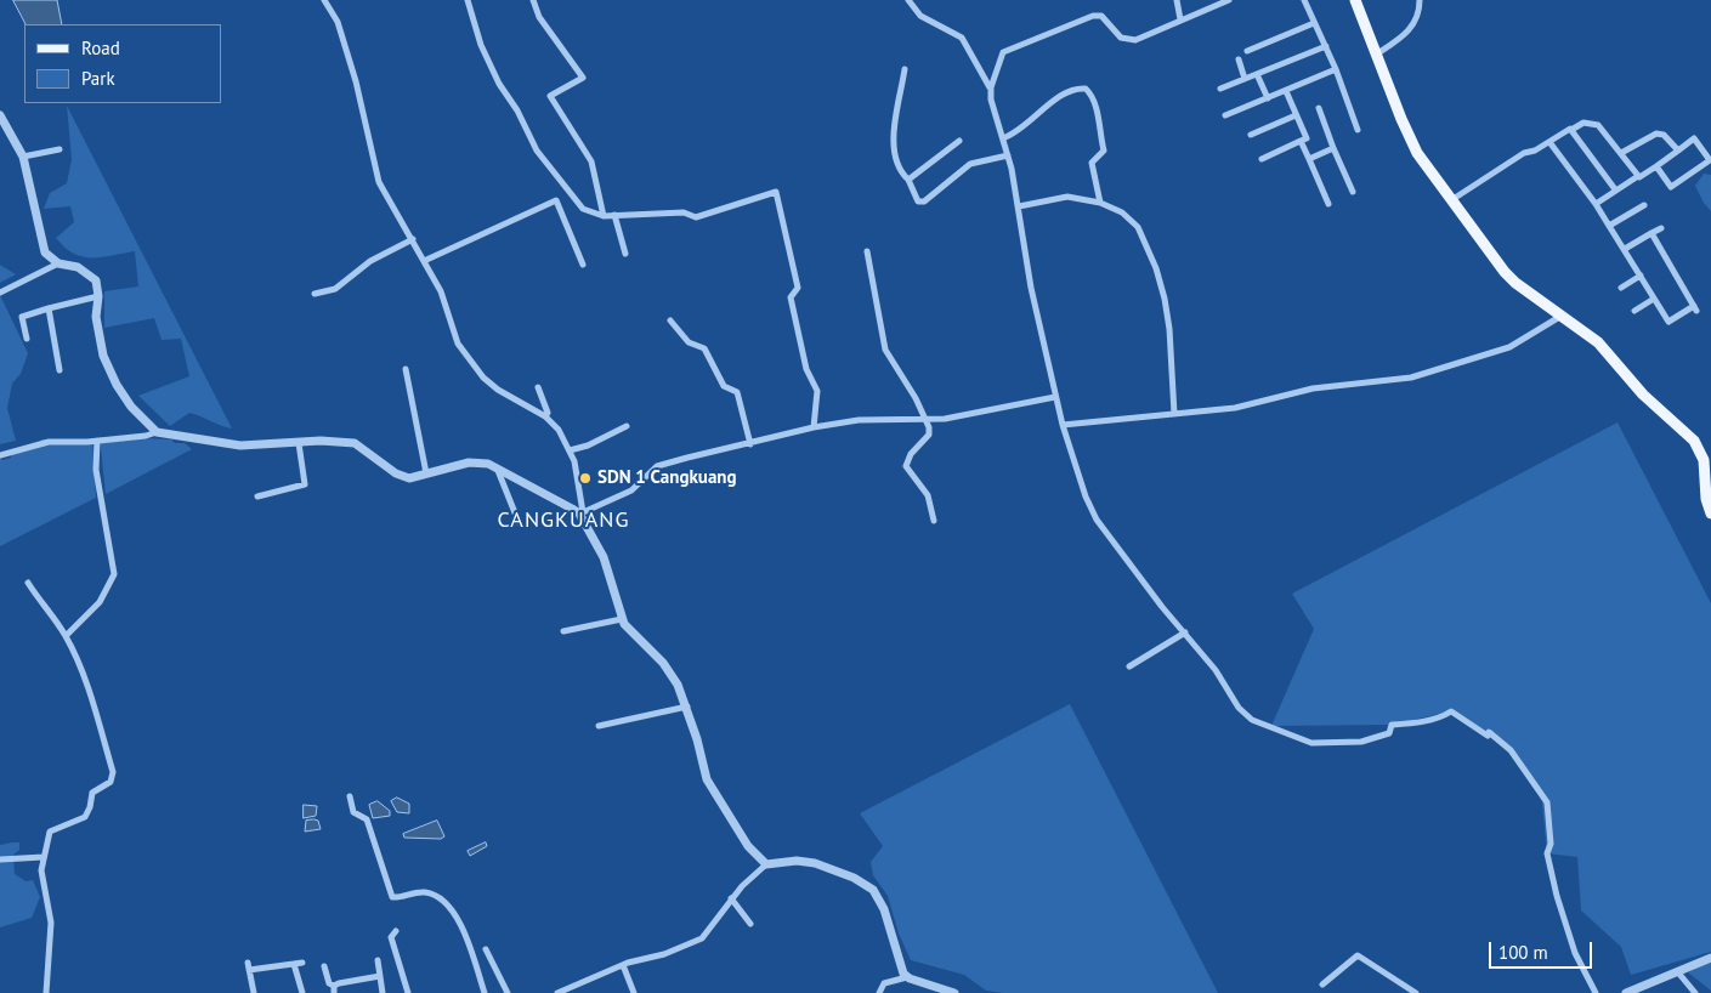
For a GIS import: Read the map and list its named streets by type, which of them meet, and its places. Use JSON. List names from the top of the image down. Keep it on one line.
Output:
{"districts":["CANGKUANG"],"places":["SDN 1 Cangkuang"],"legend":["Road","Park"],"scale_bar":"100 m"}
